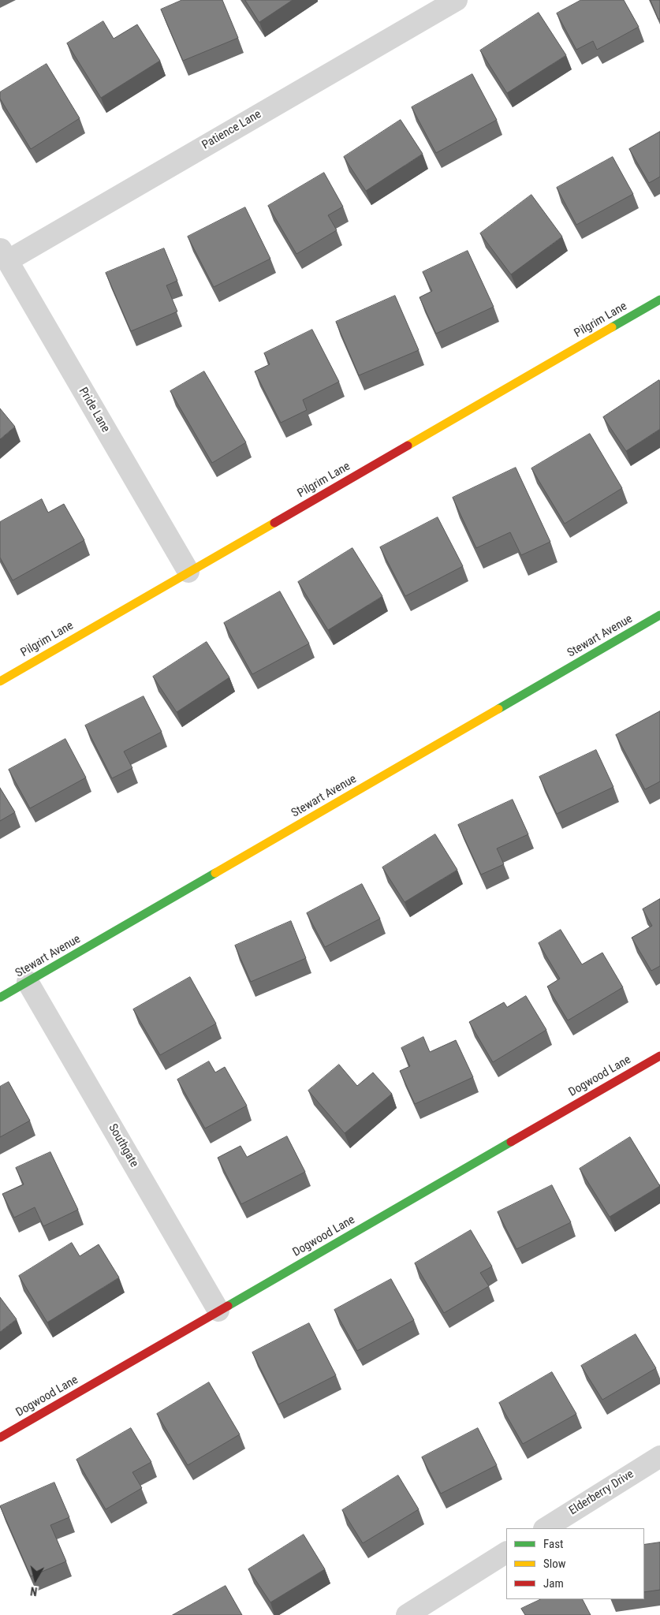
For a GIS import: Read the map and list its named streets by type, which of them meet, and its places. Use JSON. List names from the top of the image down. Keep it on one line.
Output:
{"streets":{"street":["Patience Lane","Pilgrim Lane","Pride Lane","Stewart Avenue","Dogwood Lane","Southgate","Elderberry Drive"]},"crossings":[["Patience Lane","Pride Lane"],["Pilgrim Lane","Pride Lane"],["Stewart Avenue","Southgate"],["Dogwood Lane","Southgate"]],"legend":["Fast","Slow","Jam"],"north":"bottom"}
